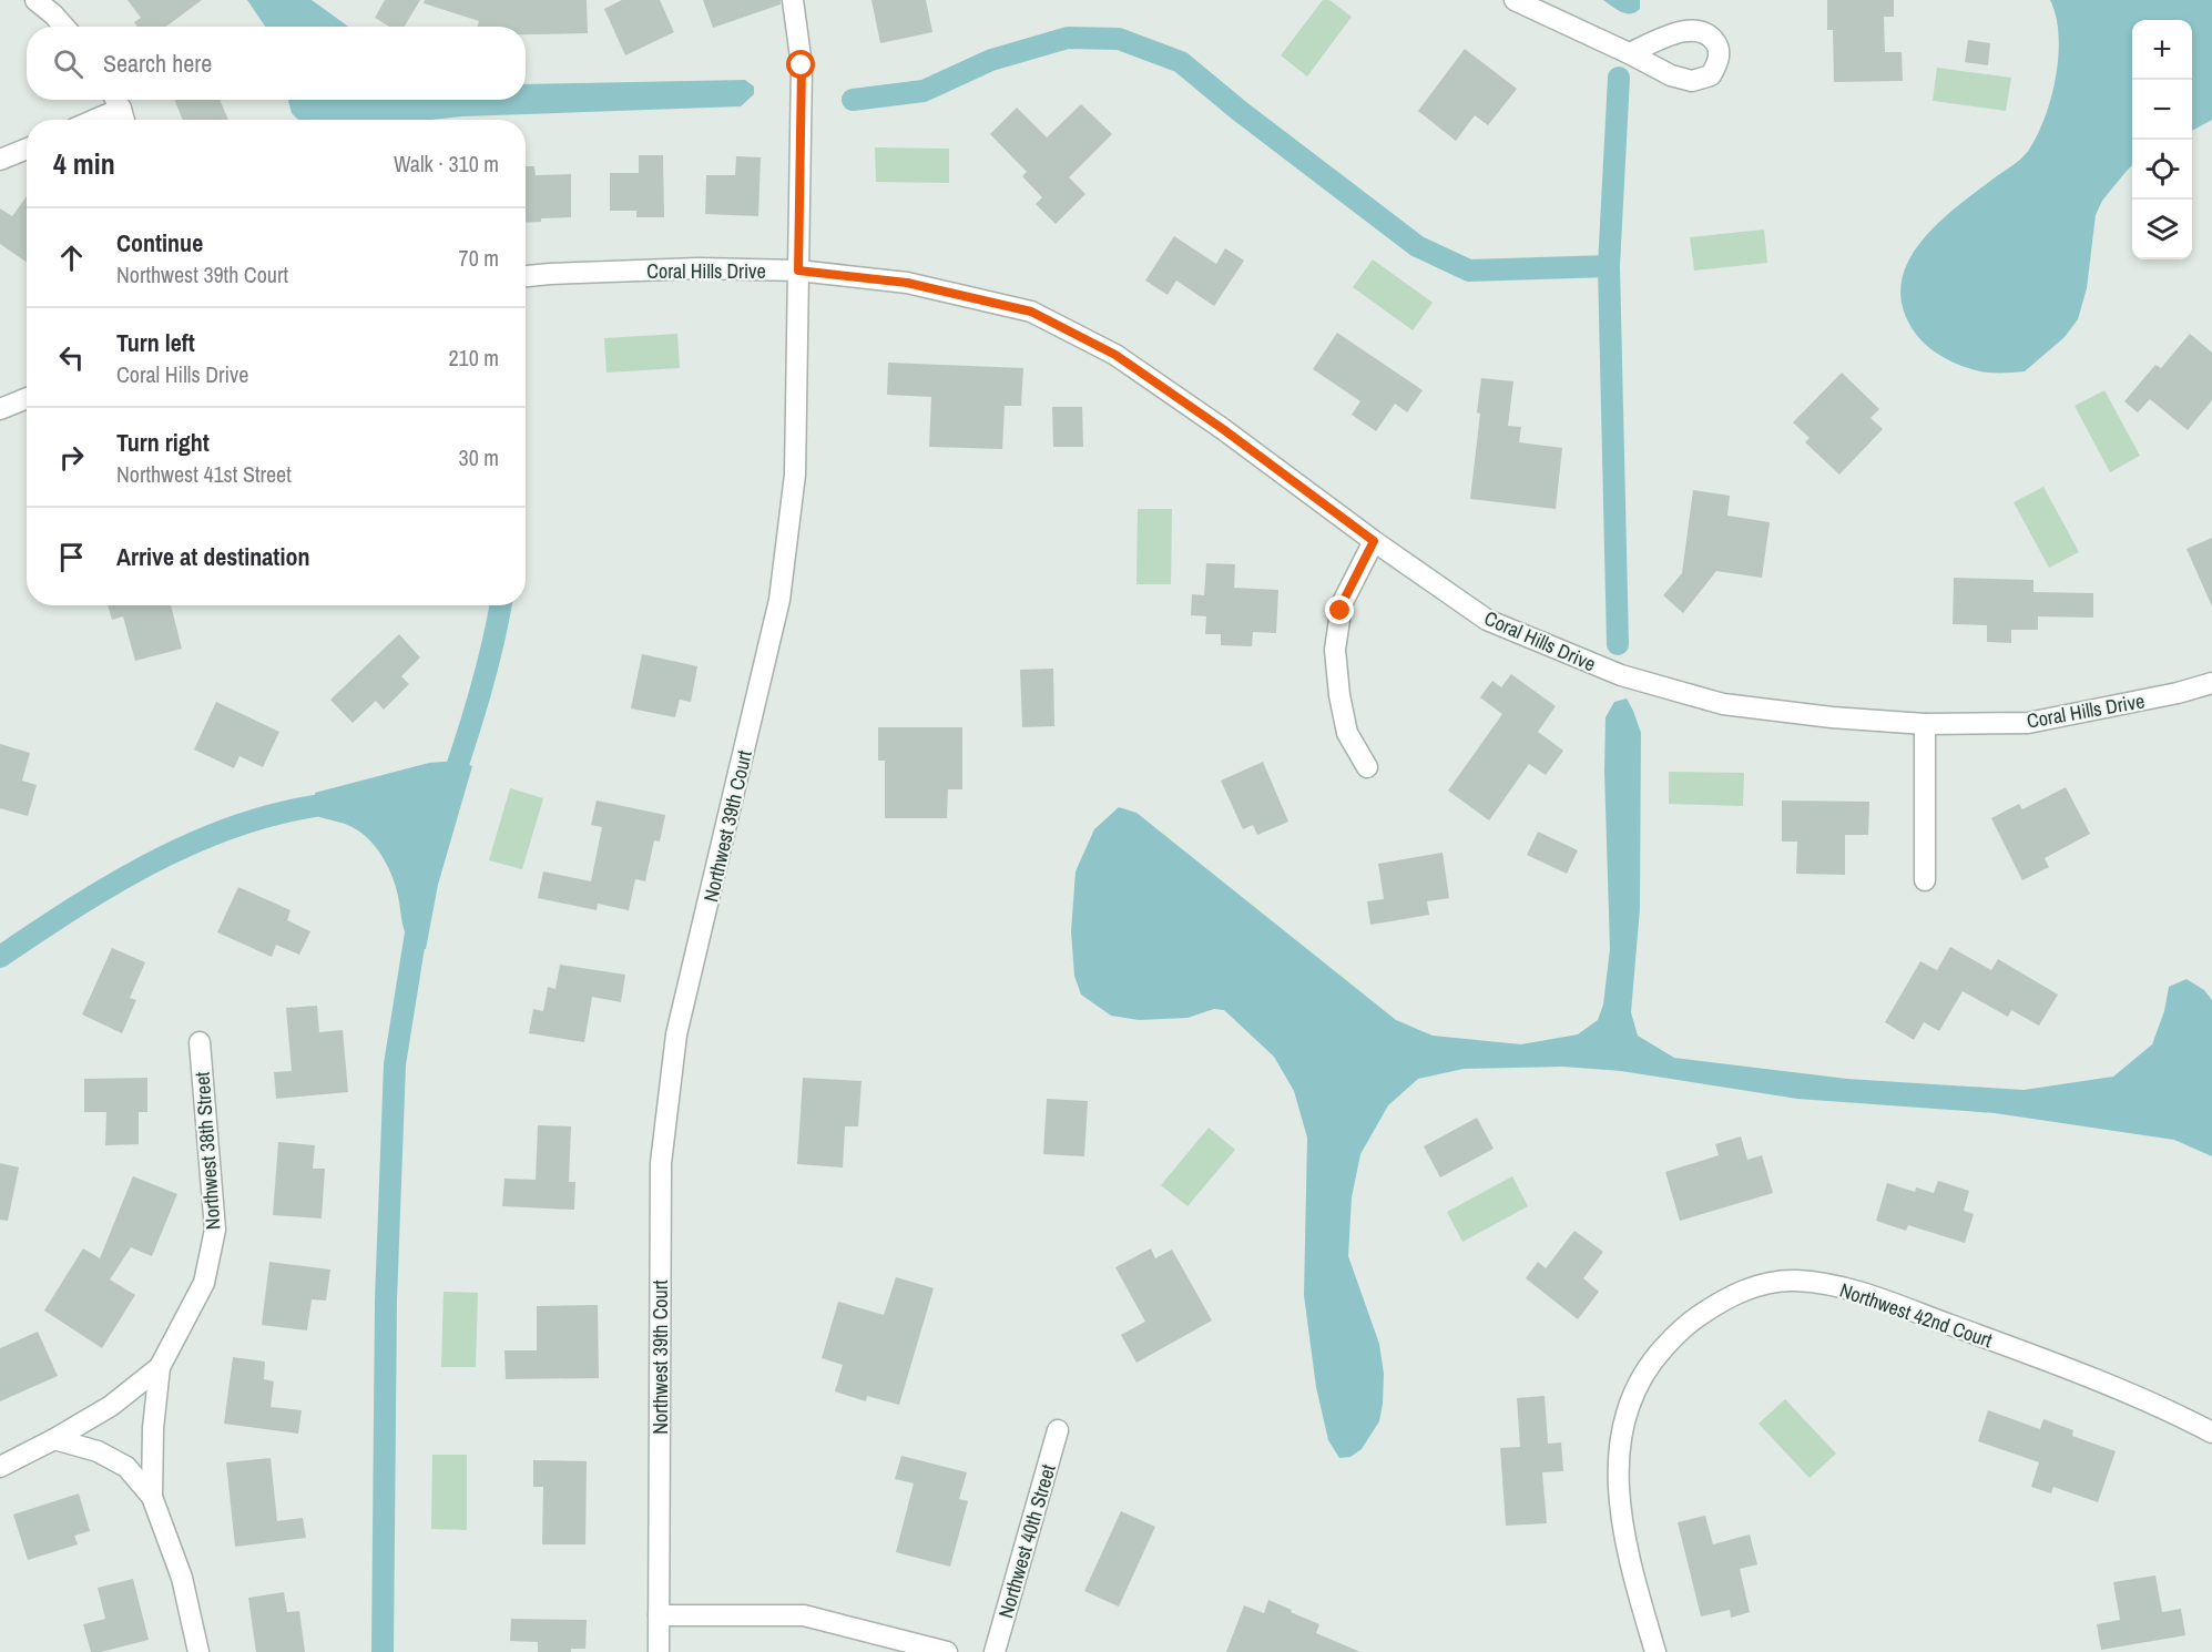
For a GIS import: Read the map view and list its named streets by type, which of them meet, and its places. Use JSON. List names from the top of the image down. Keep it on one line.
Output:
{"streets":{"street":["Coral Hills Drive","Northwest 39th Court","Northwest 38th Street","Northwest 42nd Court","Northwest 40th Street"]},"crossings":[["Coral Hills Drive","Northwest 39th Court"]],"page":{"map_buttons":["+","−"],"search":"Search here","heading":["4 min","Walk · 310 m"],"list":[["Continue","Northwest 39th Court","70 m"],["Turn left","Coral Hills Drive","210 m"],["Turn right","Northwest 41st Street","30 m"],"Arrive at destination"]}}
